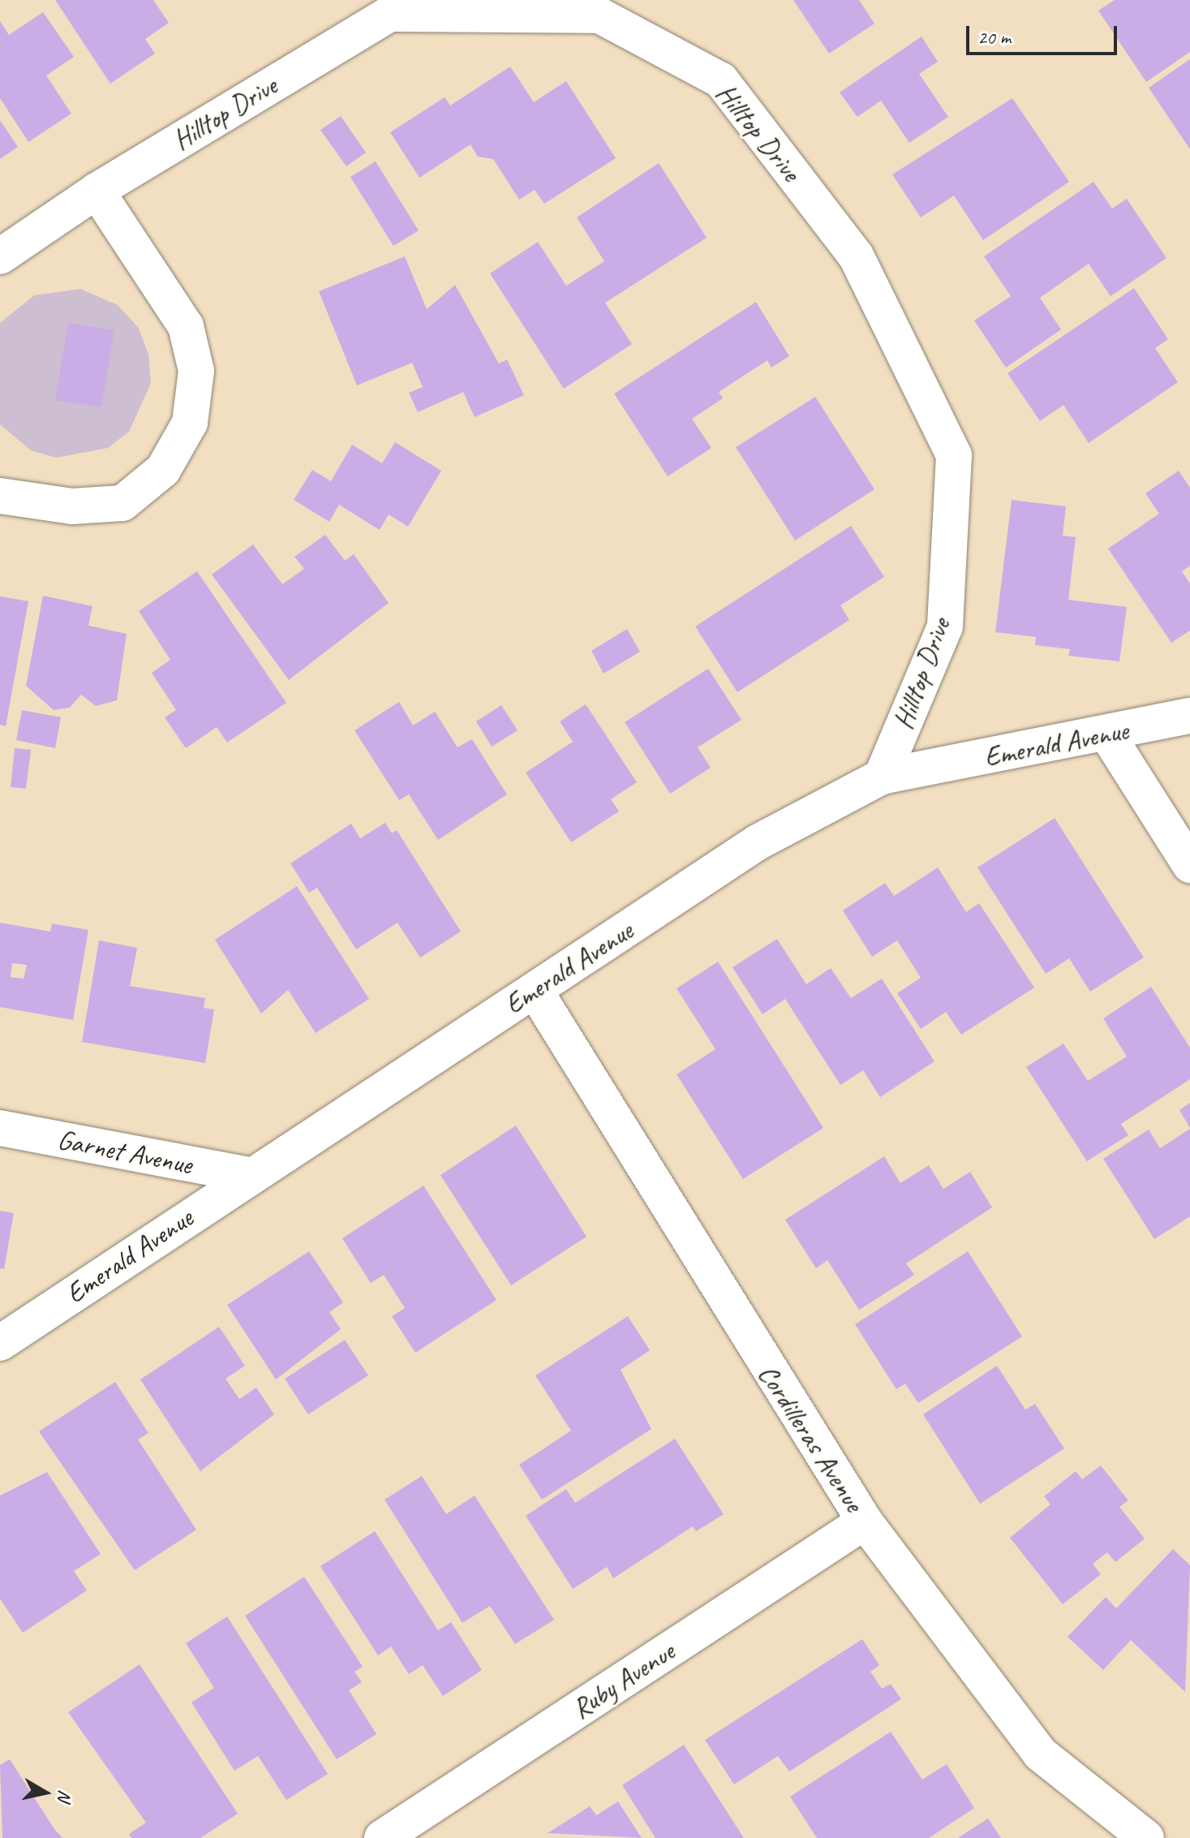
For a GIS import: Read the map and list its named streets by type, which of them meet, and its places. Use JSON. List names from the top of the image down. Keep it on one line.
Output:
{"streets":{"street":["Hilltop Drive","Emerald Avenue","Garnet Avenue","Cordilleras Avenue","Ruby Avenue"]},"crossings":[["Hilltop Drive","Emerald Avenue"],["Emerald Avenue","Garnet Avenue"],["Emerald Avenue","Cordilleras Avenue"],["Cordilleras Avenue","Ruby Avenue"]],"scale_bar":"20 m","north":"right"}
